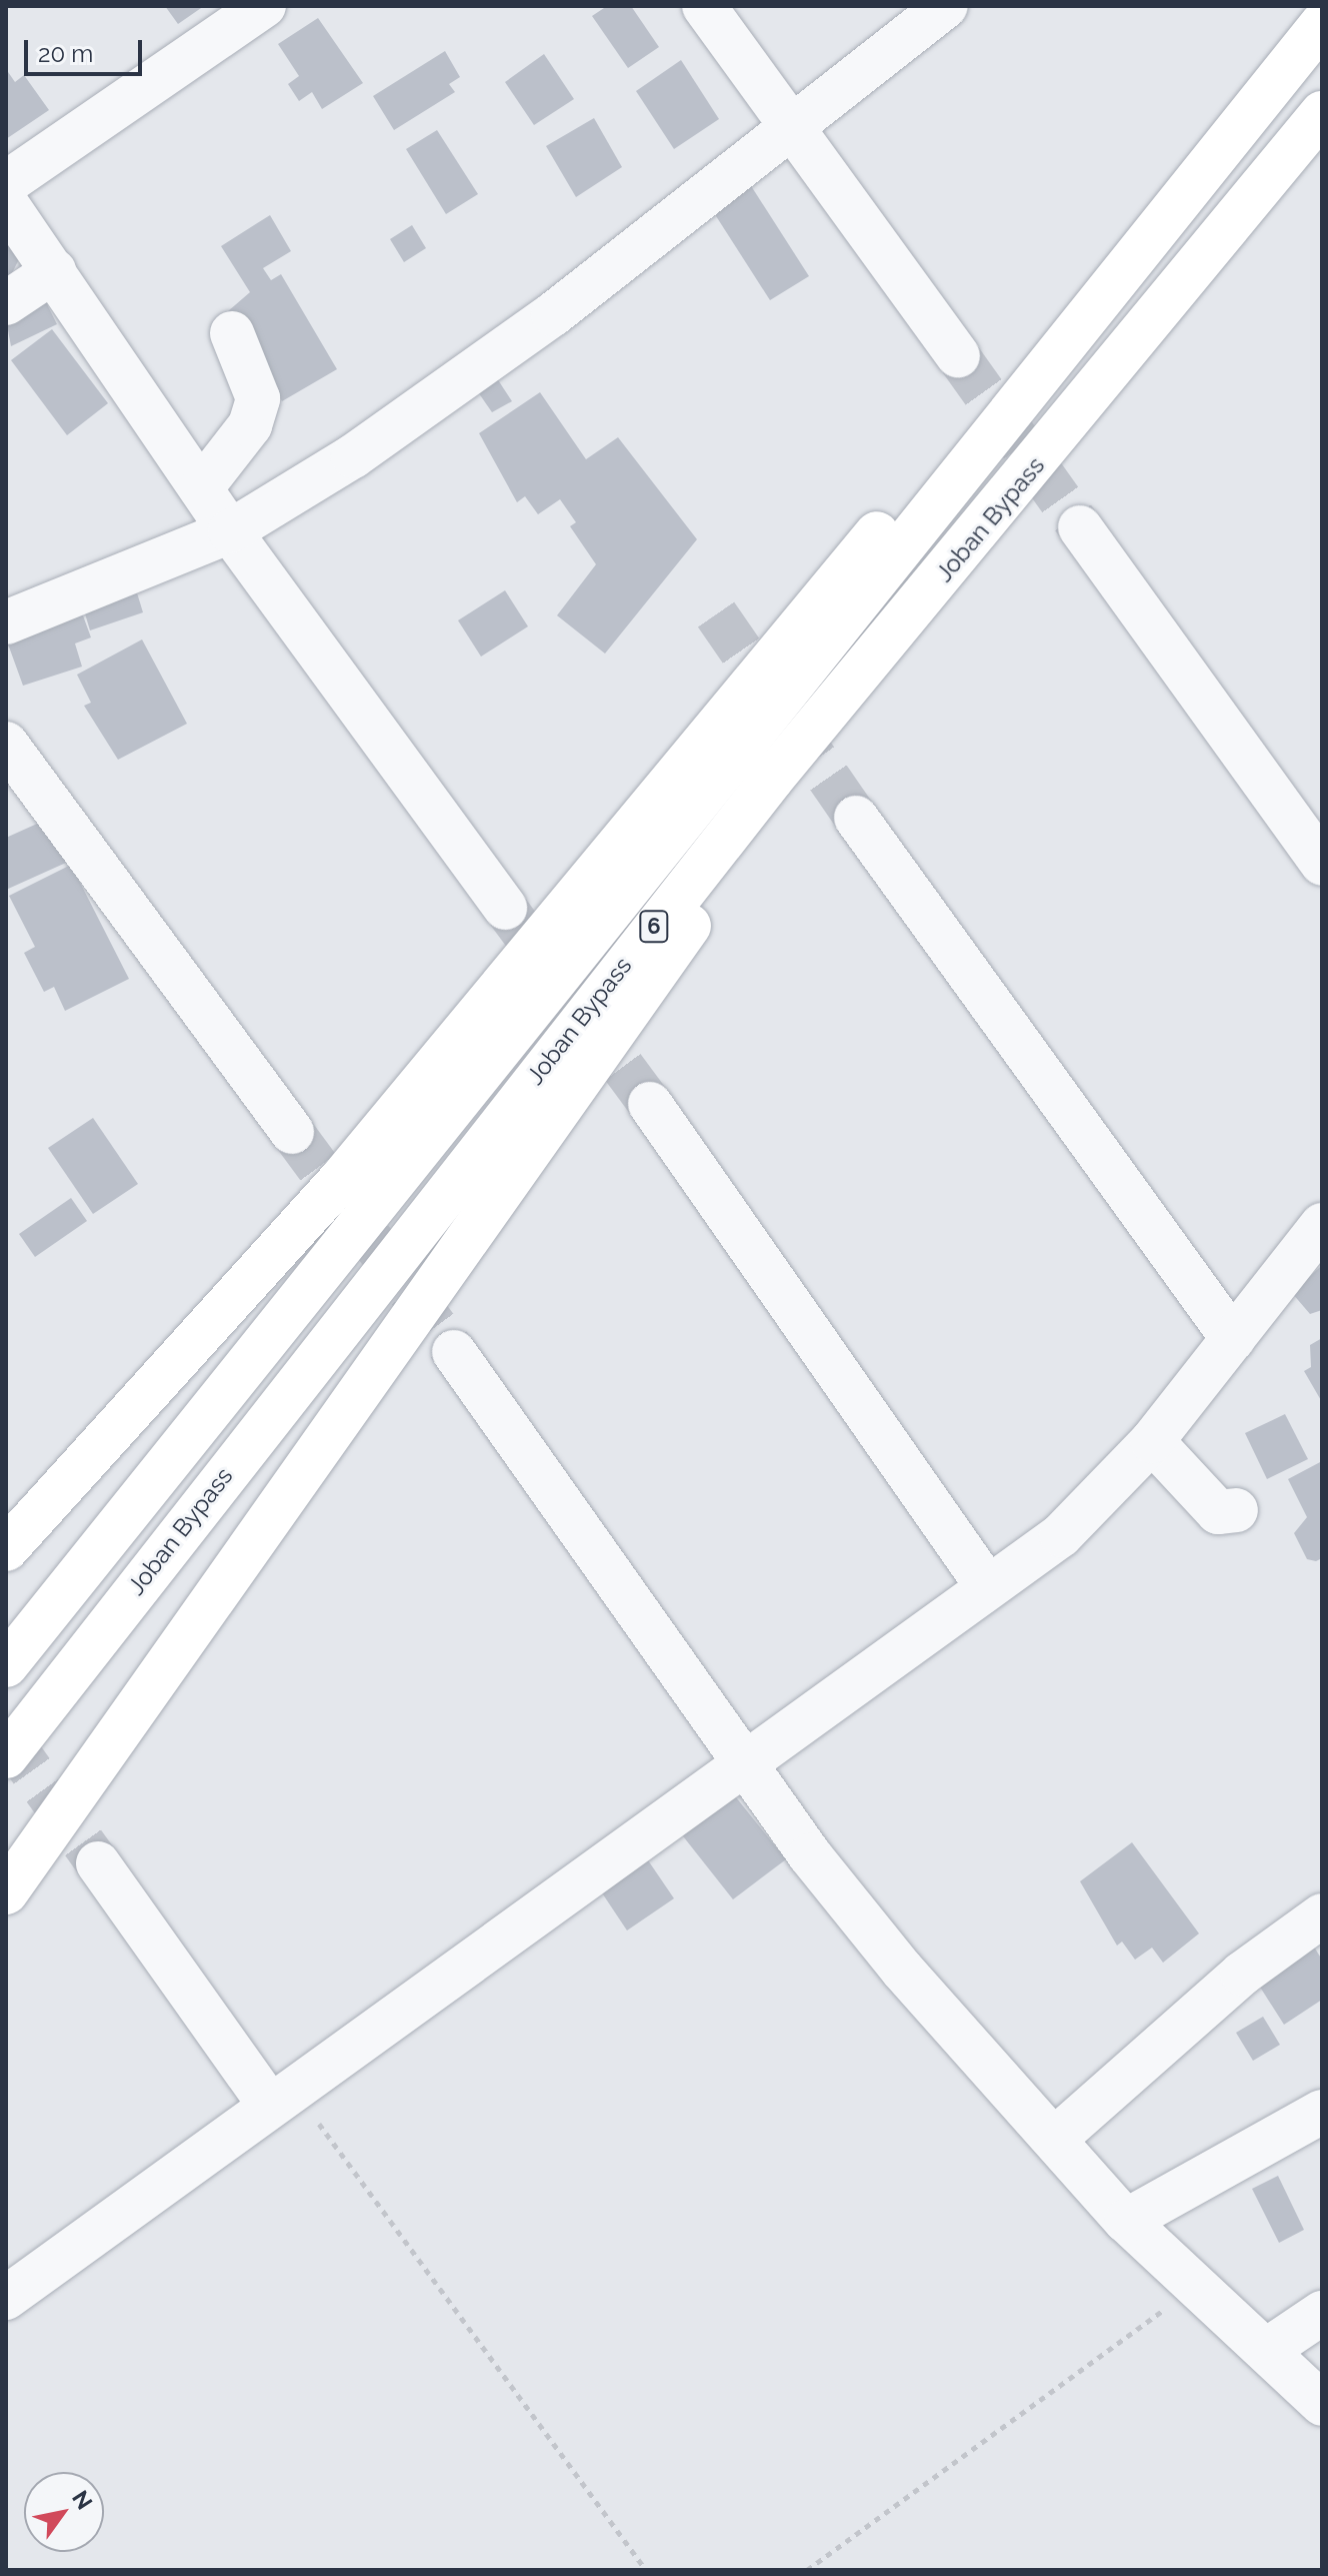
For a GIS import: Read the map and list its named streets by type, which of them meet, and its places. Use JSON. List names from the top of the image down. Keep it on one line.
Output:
{"streets":{"highway":["Joban Bypass","6"]},"scale_bar":"20 m","north":"top right"}
